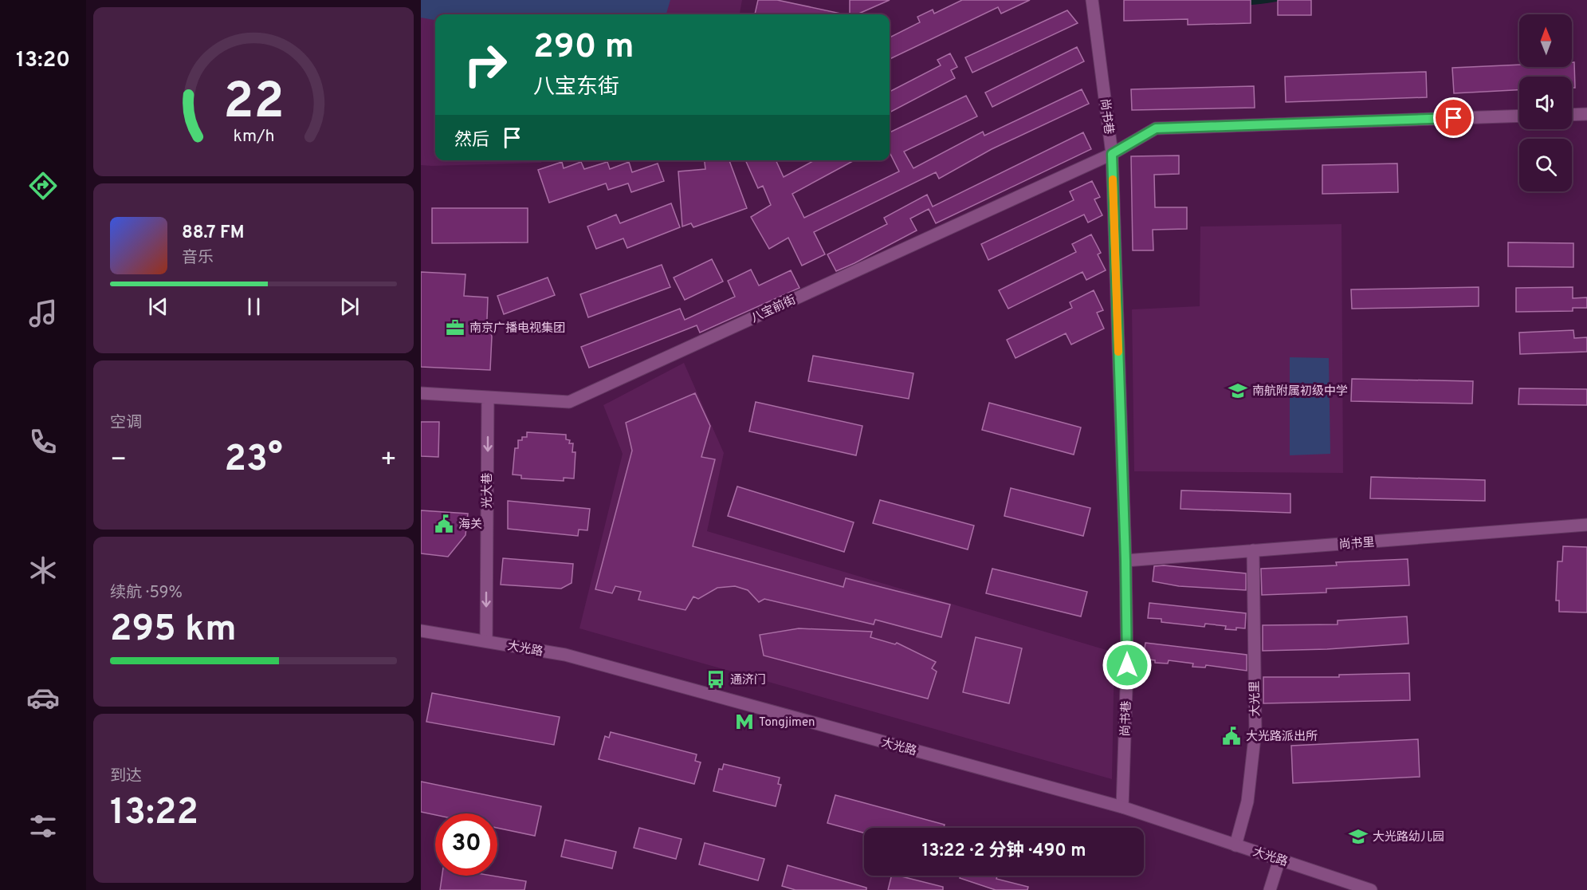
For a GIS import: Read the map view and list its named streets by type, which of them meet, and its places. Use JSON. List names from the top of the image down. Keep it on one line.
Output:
{"streets":{"street":["尚书巷","八宝前街","光大巷","尚书里","大光路","大光里"]},"crossings":[["尚书巷","八宝前街"],["尚书巷","尚书里"],["尚书巷","大光路"],["八宝前街","光大巷"],["光大巷","大光路"],["尚书里","大光里"],["大光路","大光里"]],"one_way":["光大巷"],"places":{"office":["南京广播电视集团"],"school or university":["南航附属初级中学","大光路幼儿园"],"public building":["海关","大光路派出所"],"bus stop":["通济门"],"metro station":["Tongjimen"]},"north":"top","page":{"tabs":"13:20","turn":["290 m","八宝东街"],"then":"然后","song":["88.7 FM","音乐"],"tile":["空调",["续航 · 59%","295 km"],["到达","13:22"]],"heat":["−","23°","+"],"limit":"30","trip":"13:22 · 2 分钟 · 490 m","gauge":["22","km/h"]}}
